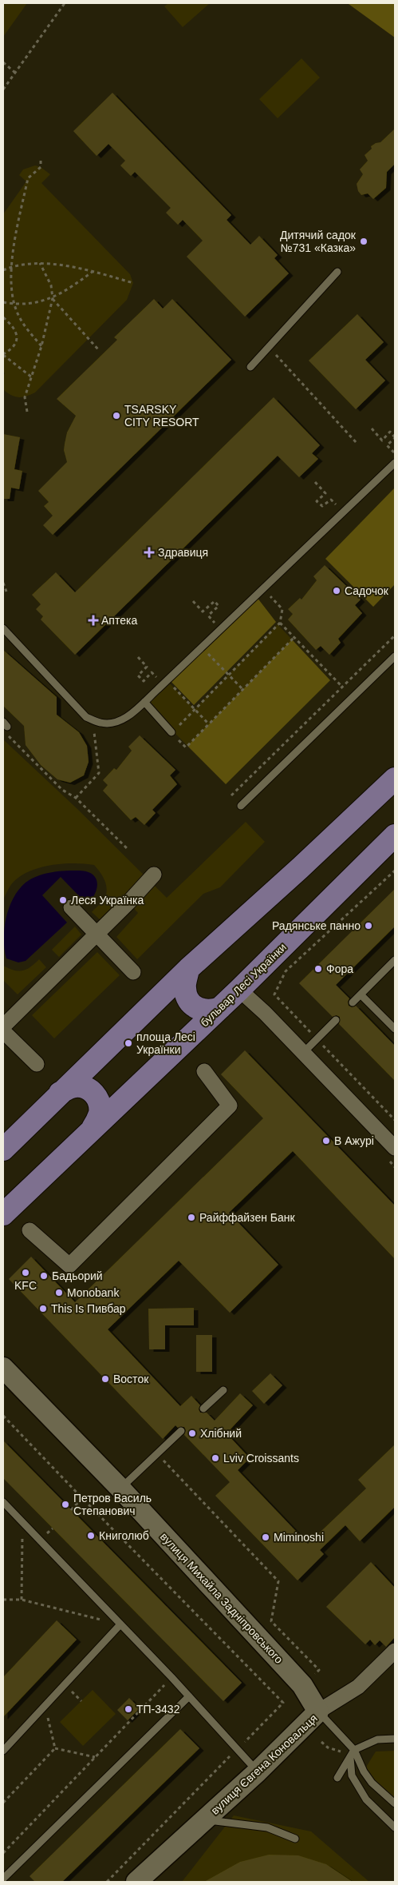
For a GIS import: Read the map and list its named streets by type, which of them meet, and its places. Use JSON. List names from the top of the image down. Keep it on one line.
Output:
{"streets":{"main road":["бульвар Лесі Українки","вулиця Михайла Задніпровського","вулиця Євгена Коновальця"]},"crossings":[["вулиця Михайла Задніпровського","вулиця Євгена Коновальця"]],"places":{"other":["Дитячий садок №731 «Казка»","TSARSKY CITY RESORT","Садочок","Леся Українка","Радянське панно","Фора","площа Лесі Українки","В Ажурі","Райффайзен Банк","KFC","Бадьорий","Monobank","This Is Пивбар","Восток","Хлібний","Lviv Croissants","Петров Василь Степанович","Книголюб","Miminoshi","ТП-3432"],"health":["Здравиця","Аптека"]}}
